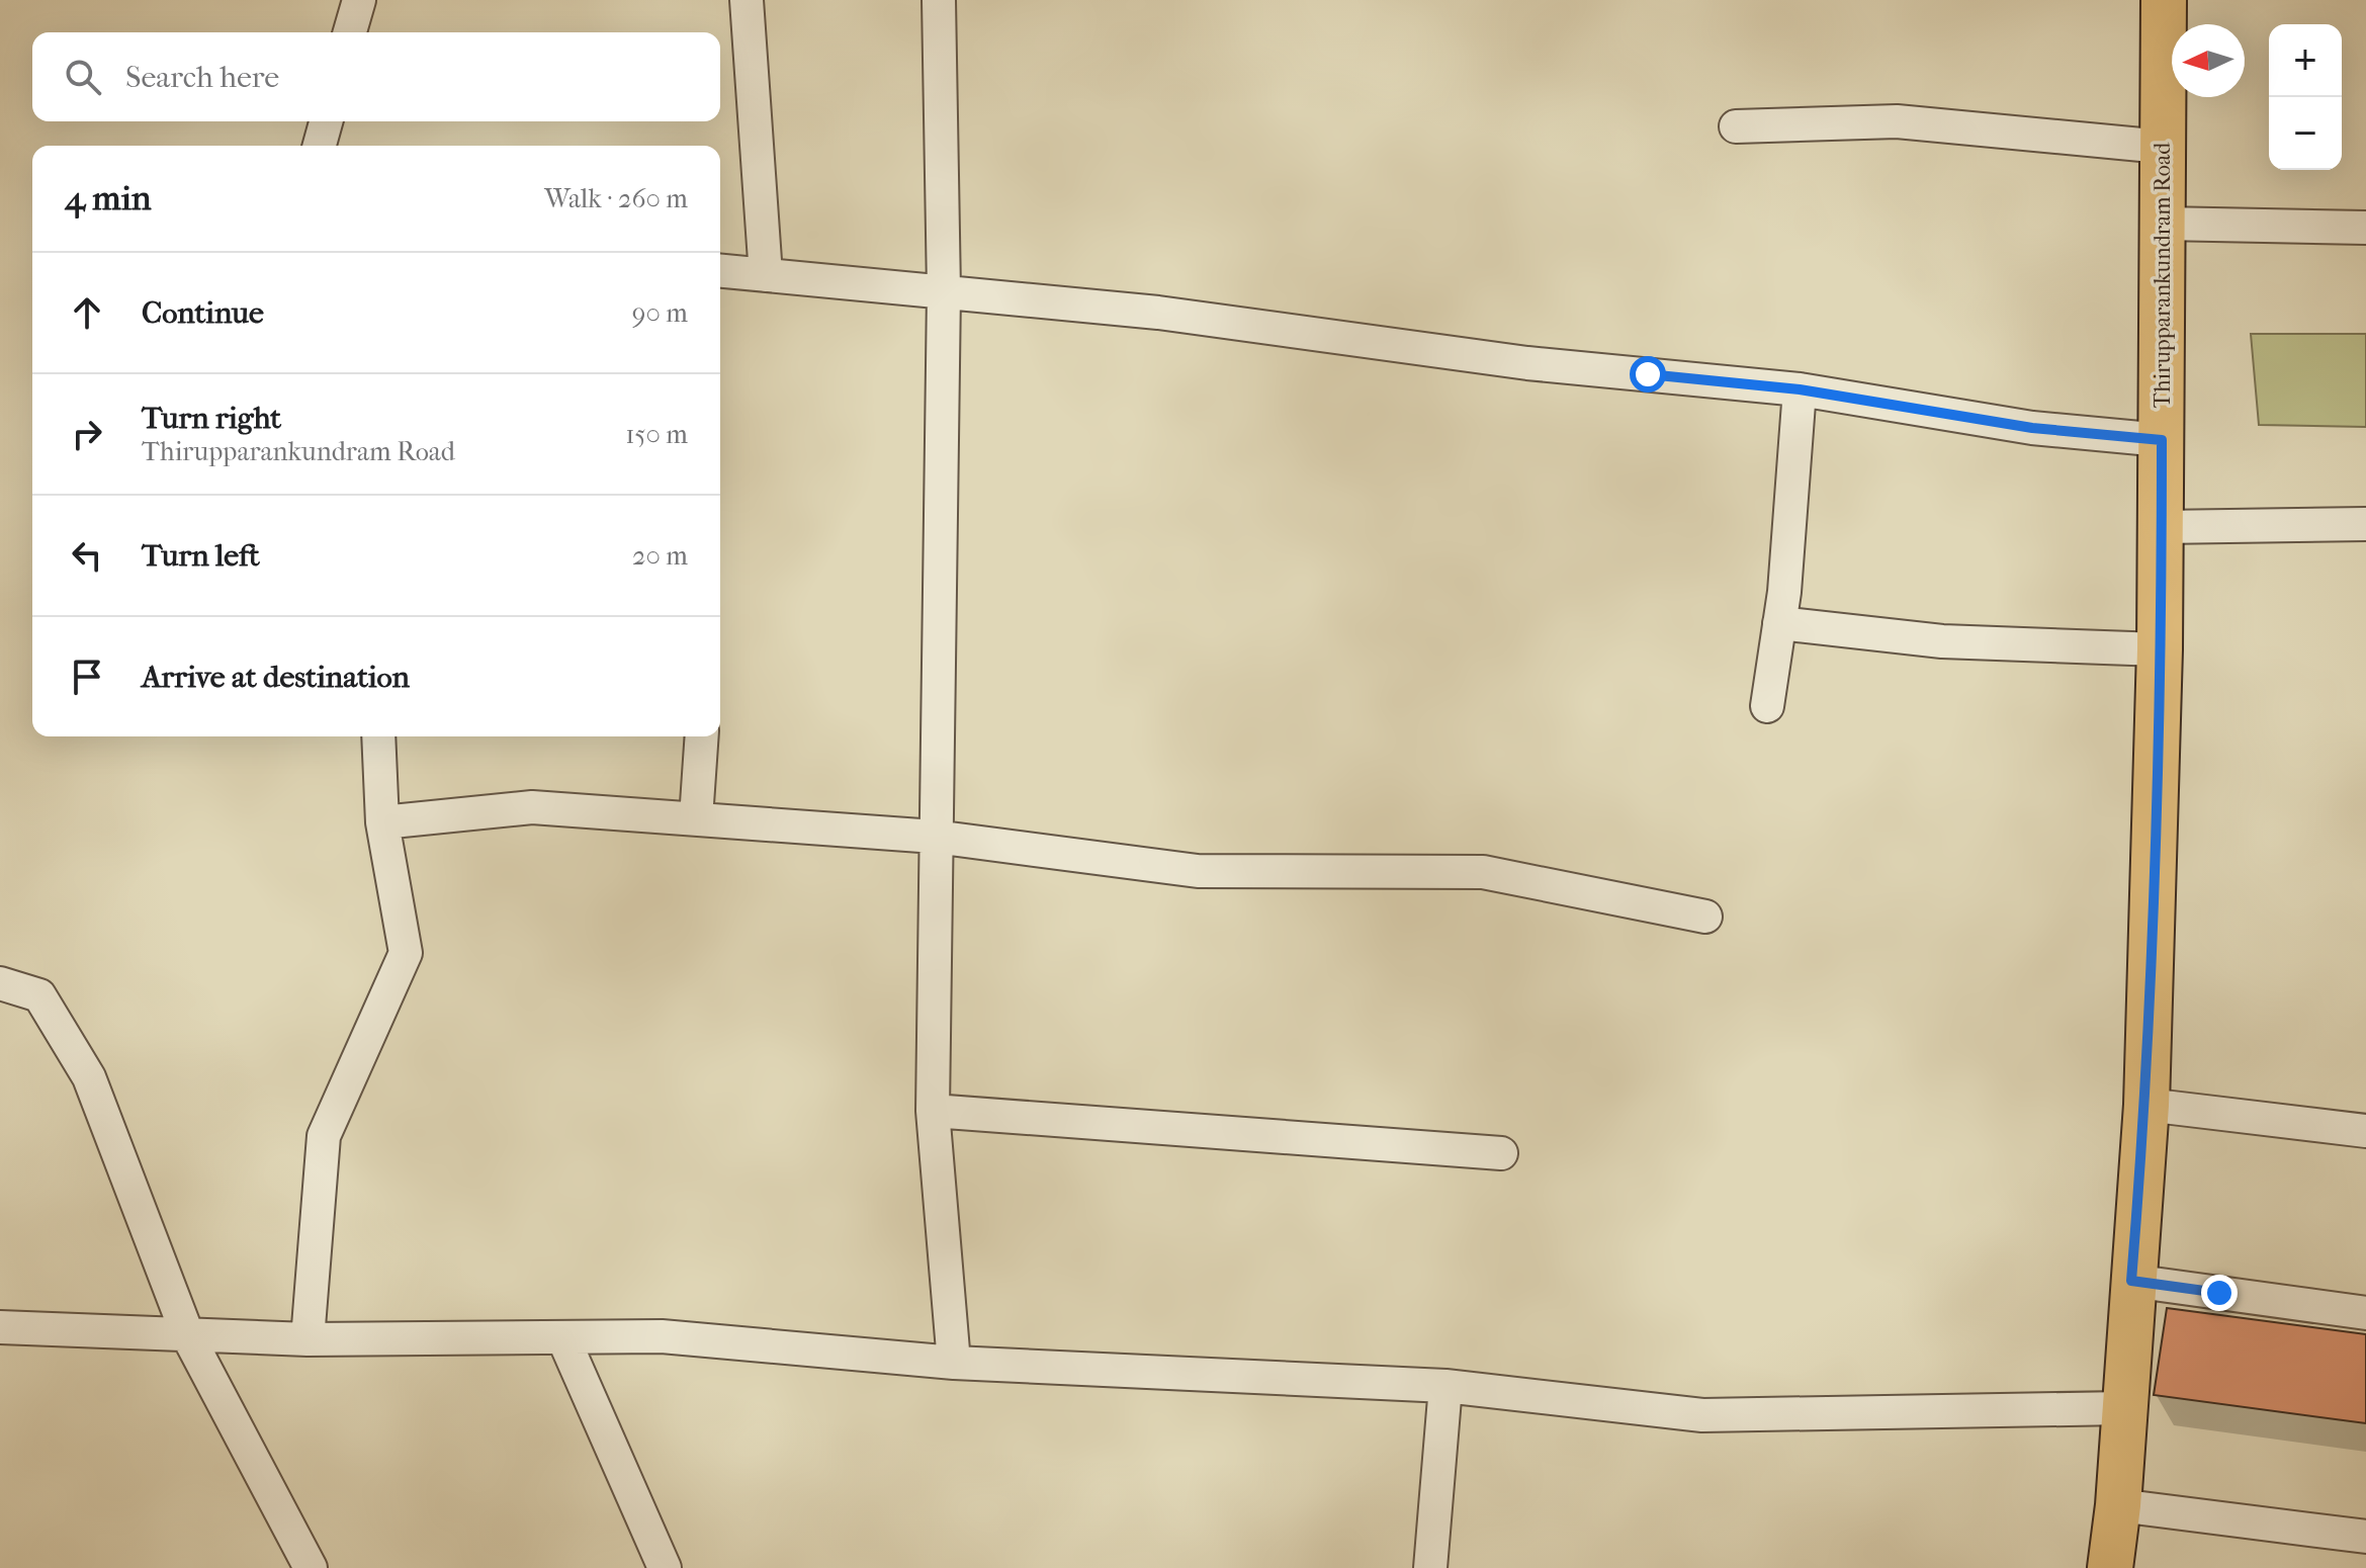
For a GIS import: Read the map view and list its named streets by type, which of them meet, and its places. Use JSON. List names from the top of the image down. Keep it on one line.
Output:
{"streets":{"main road":["Thirupparankundram Road"]},"north":"left","page":{"map_buttons":["+","−"],"search":"Search here","heading":["4 min","Walk · 260 m"],"list":[["Continue","90 m"],["Turn right","Thirupparankundram Road","150 m"],["Turn left","20 m"],"Arrive at destination"]}}
